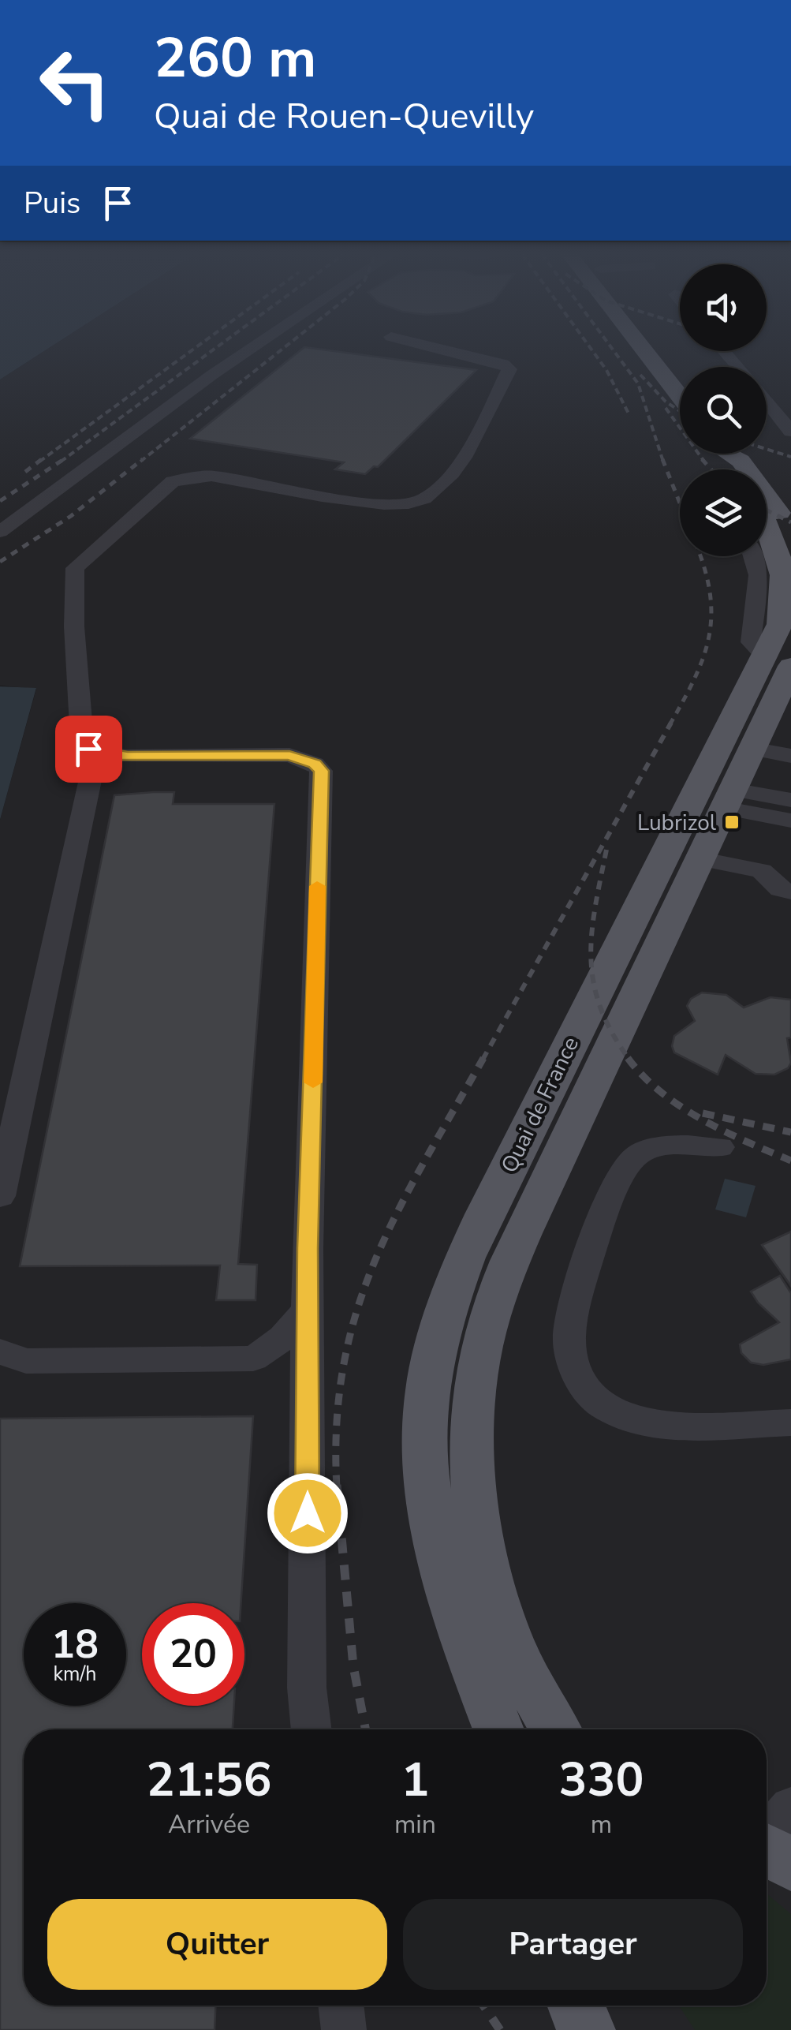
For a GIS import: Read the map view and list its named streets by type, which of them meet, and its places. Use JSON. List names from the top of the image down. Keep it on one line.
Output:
{"streets":{"main road":["Quai de France"]},"places":{"transit":["Lubrizol"]},"page":{"turn":["260 m","Quai de Rouen-Quevilly"],"then":"Puis","speed":"18 km/h","limit":"20","eta":["21:56","Arrivée","1","min","330","m"],"buttons":["Quitter","Partager"]}}
